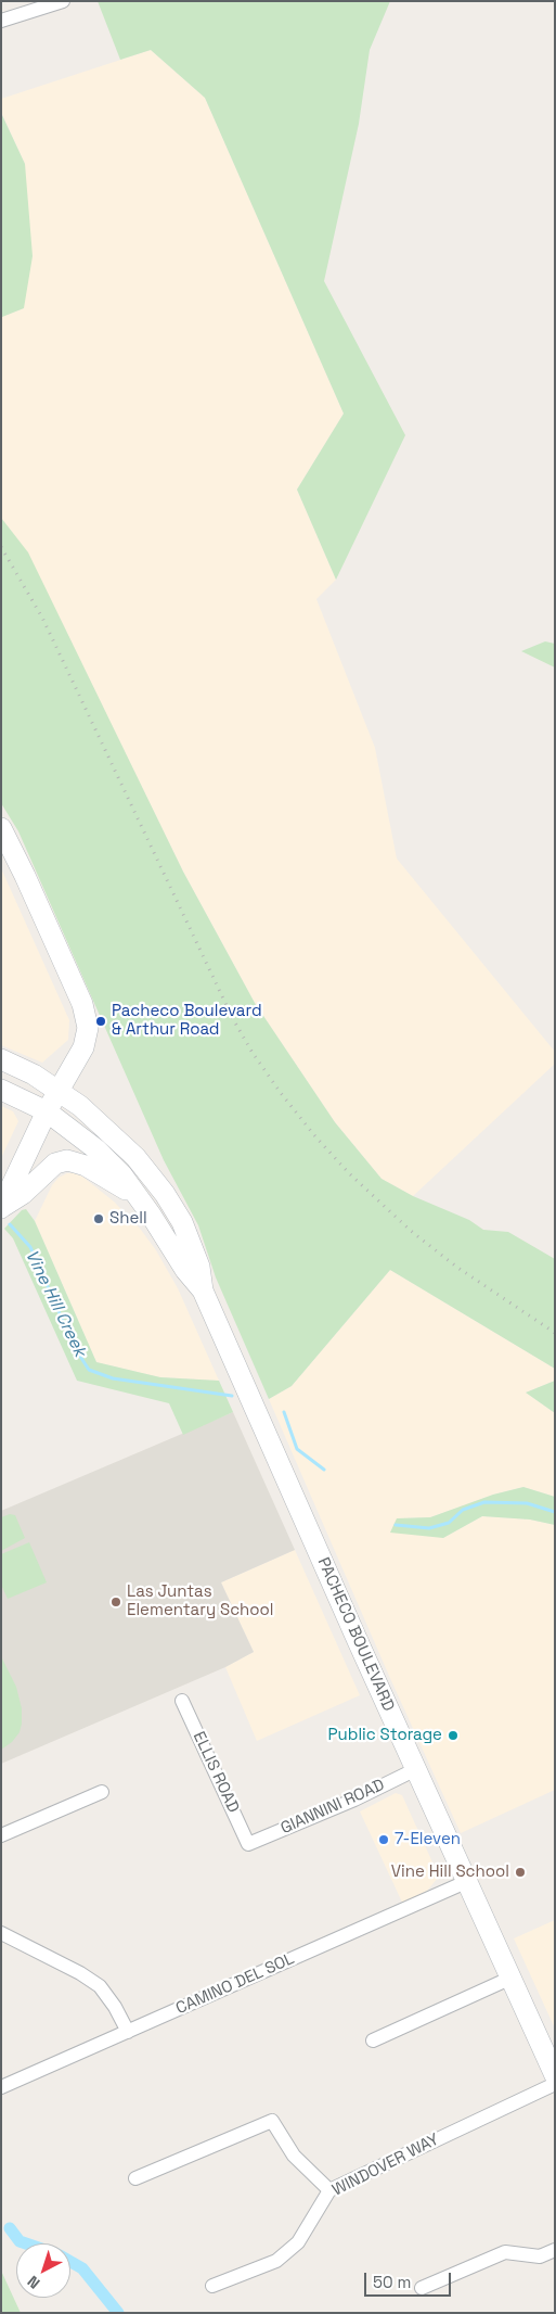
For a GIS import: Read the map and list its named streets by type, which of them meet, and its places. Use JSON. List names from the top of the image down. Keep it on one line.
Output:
{"streets":{"main road":["PACHECO BOULEVARD"],"street":["ELLIS ROAD","GIANNINI ROAD","CAMINO DEL SOL","WINDOVER WAY"]},"crossings":[["PACHECO BOULEVARD","GIANNINI ROAD"],["PACHECO BOULEVARD","CAMINO DEL SOL"],["ELLIS ROAD","GIANNINI ROAD"]],"water":["Vine Hill Creek"],"places":["Pacheco Boulevard & Arthur Road","Shell","Las Juntas Elementary School","Public Storage","7-Eleven","Vine Hill School"],"scale_bar":"50 m","north":"bottom left"}
